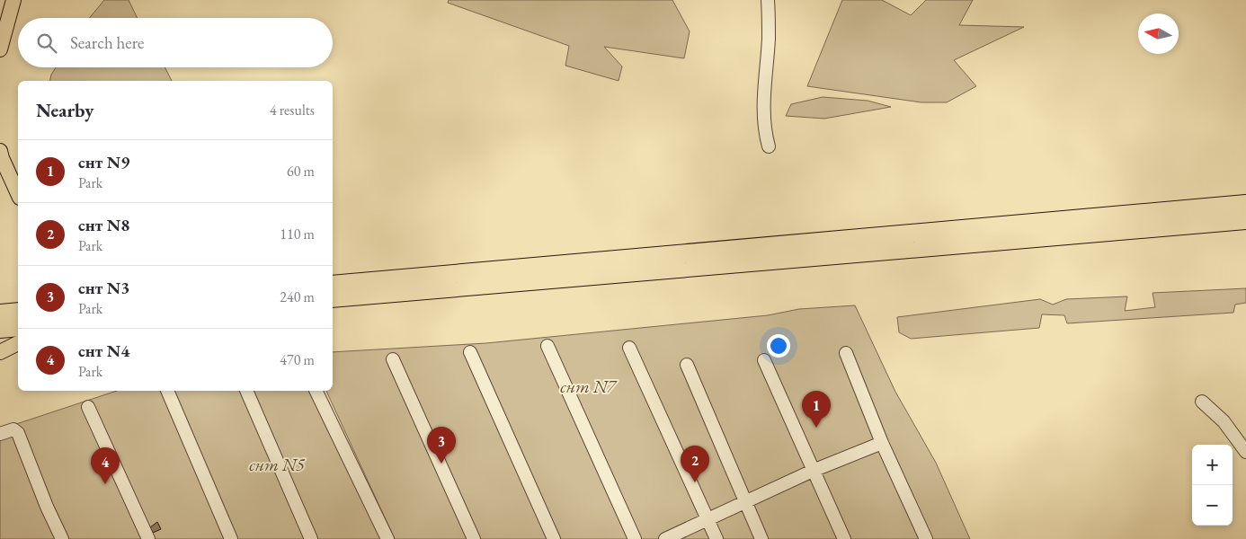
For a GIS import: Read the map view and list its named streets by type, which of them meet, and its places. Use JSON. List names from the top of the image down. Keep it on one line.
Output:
{"parks":["снт N7","снт N5"],"north":"left","page":{"search":"Search here","heading":["Nearby","4 results"],"list":[{"mark":"1","name":"снт N9","note":"Park","value":"60 m"},{"mark":"2","name":"снт N8","note":"Park","value":"110 m"},{"mark":"3","name":"снт N3","note":"Park","value":"240 m"},{"mark":"4","name":"снт N4","note":"Park","value":"470 m"}],"pins":["1","3","2","4"],"map_buttons":["+","−"]}}
